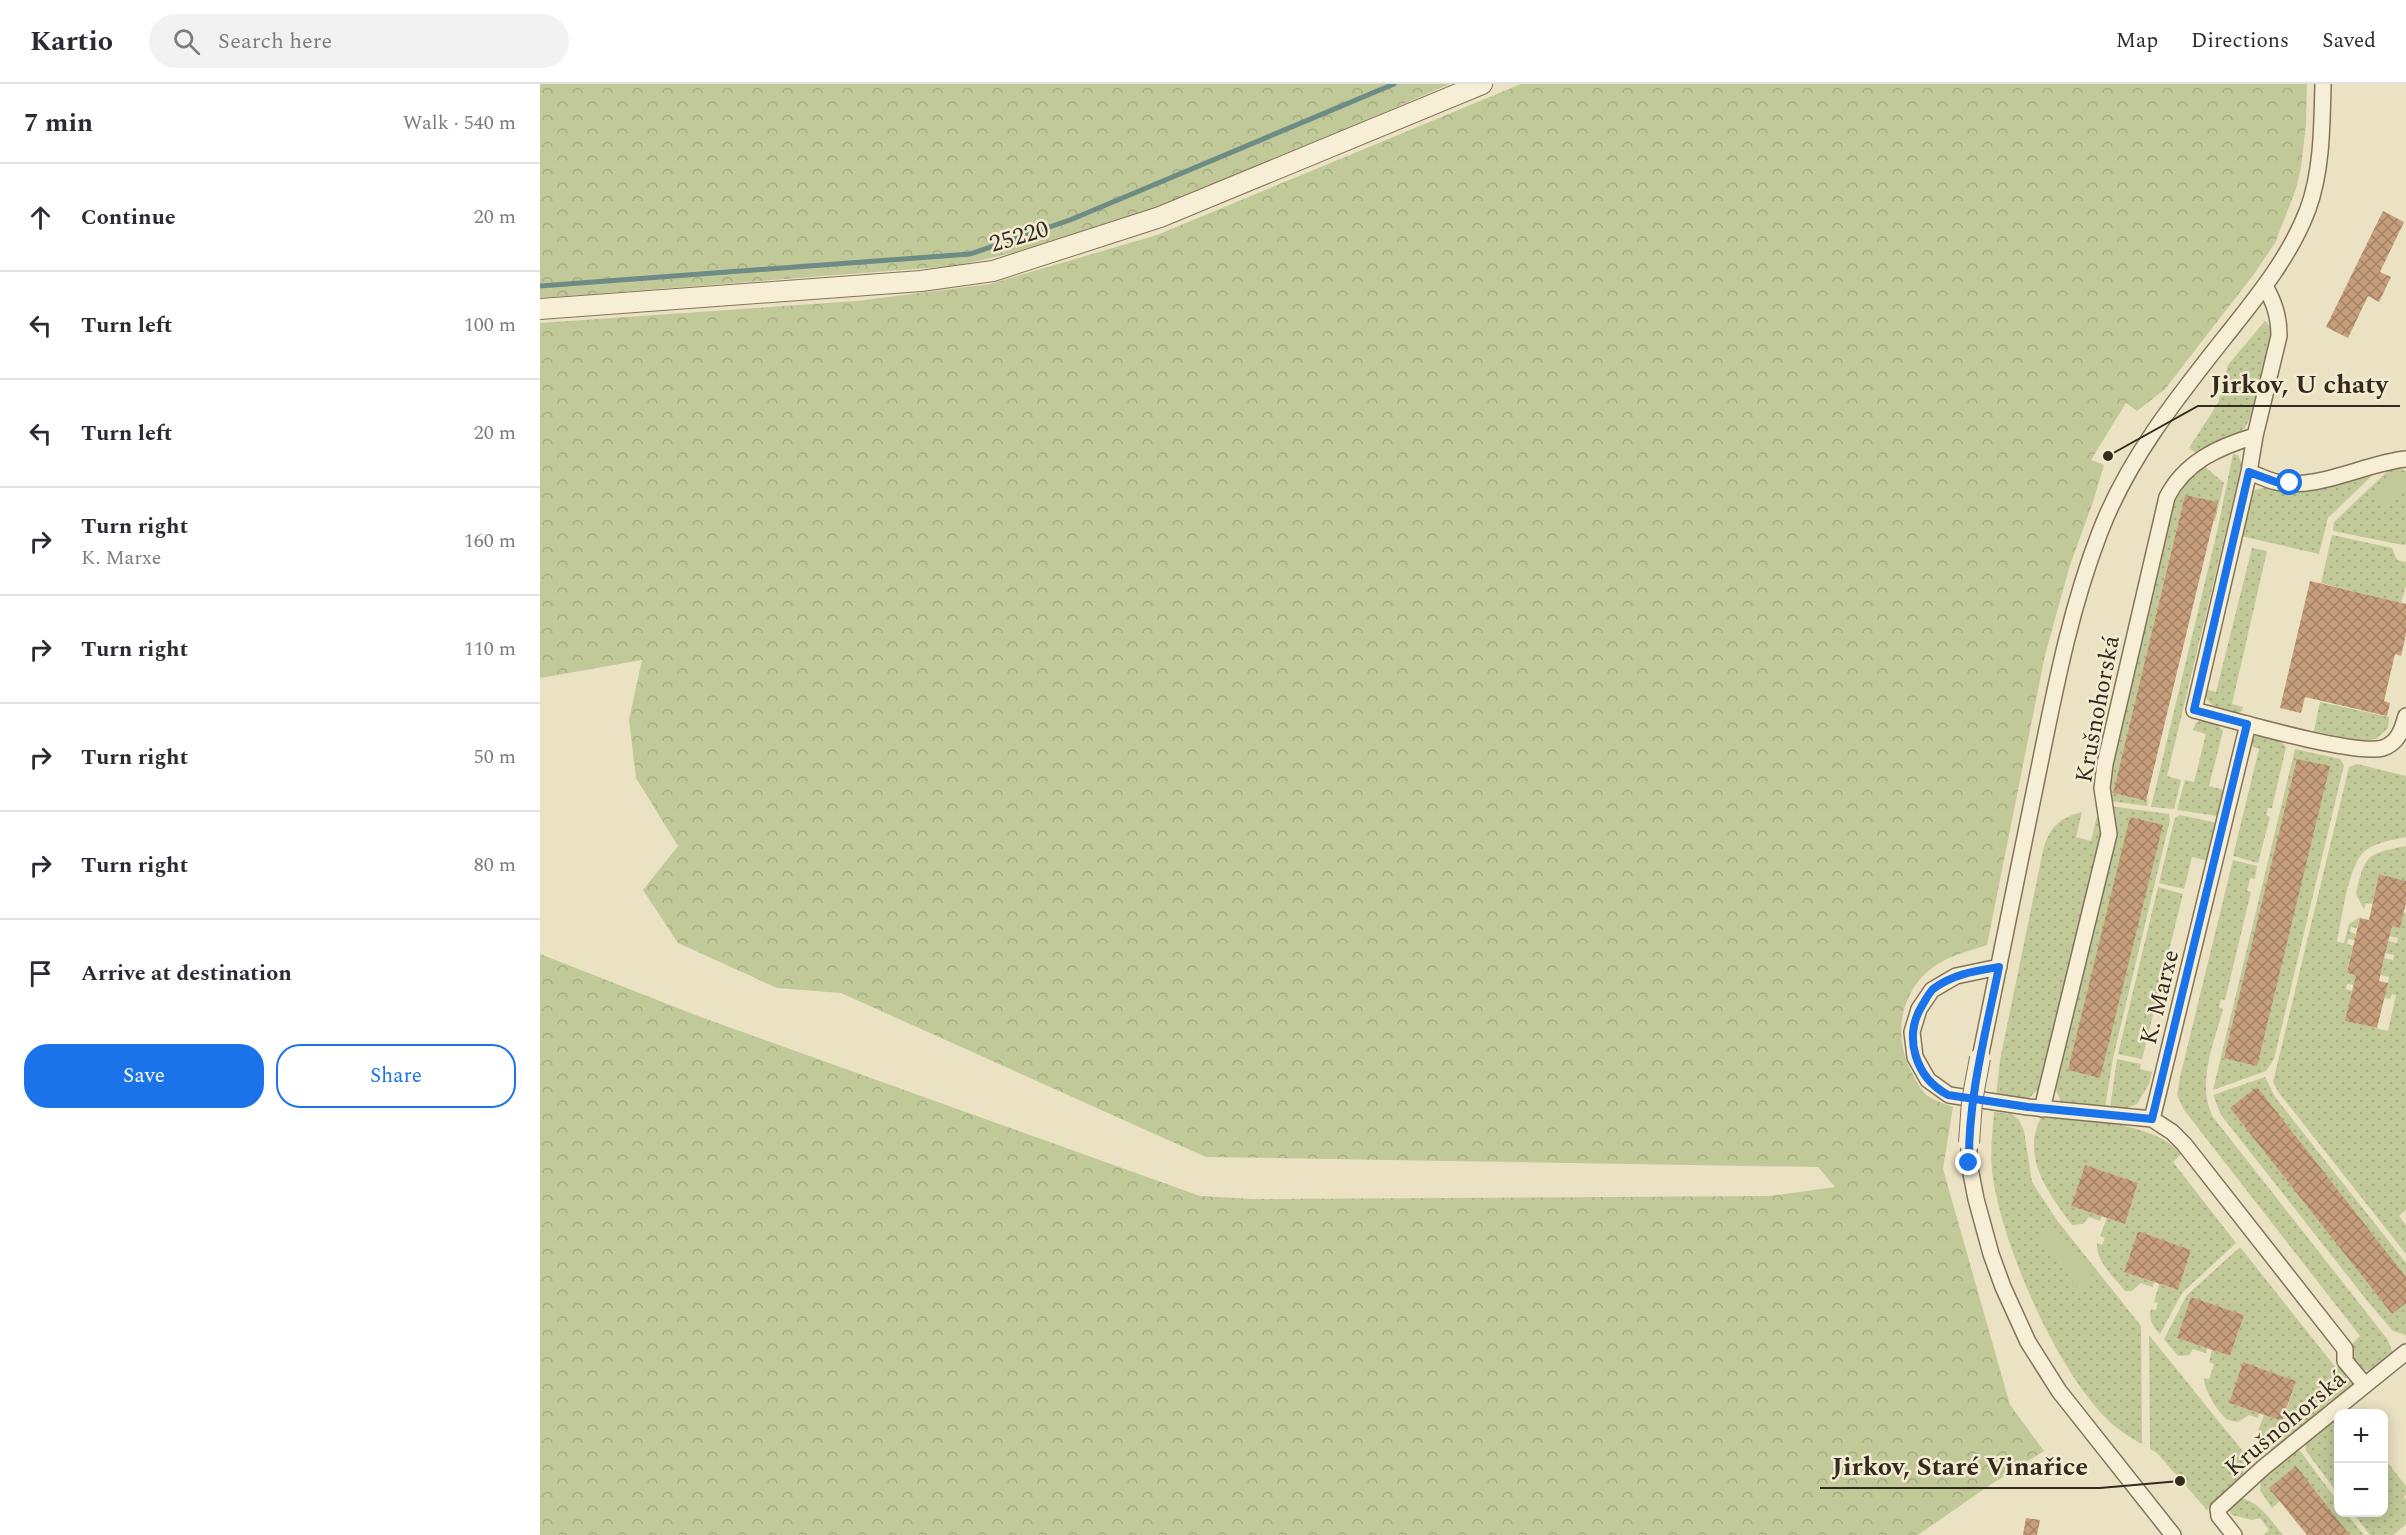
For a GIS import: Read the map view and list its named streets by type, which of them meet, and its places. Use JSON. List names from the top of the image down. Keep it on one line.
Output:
{"streets":{"street":["25220","Krušnohorská","K. Marxe"]},"places":["Jirkov, U chaty","Jirkov, Staré Vinařice"],"page":{"header":"Kartio","search":"Search here","nav":["Map","Directions","Saved"],"heading":["7 min","Walk · 540 m"],"list":[["Continue","20 m"],["Turn left","100 m"],["Turn left","20 m"],["Turn right","K. Marxe","160 m"],["Turn right","110 m"],["Turn right","50 m"],["Turn right","80 m"],"Arrive at destination"],"buttons":["Save","Share"],"map_buttons":["+","−"]}}
